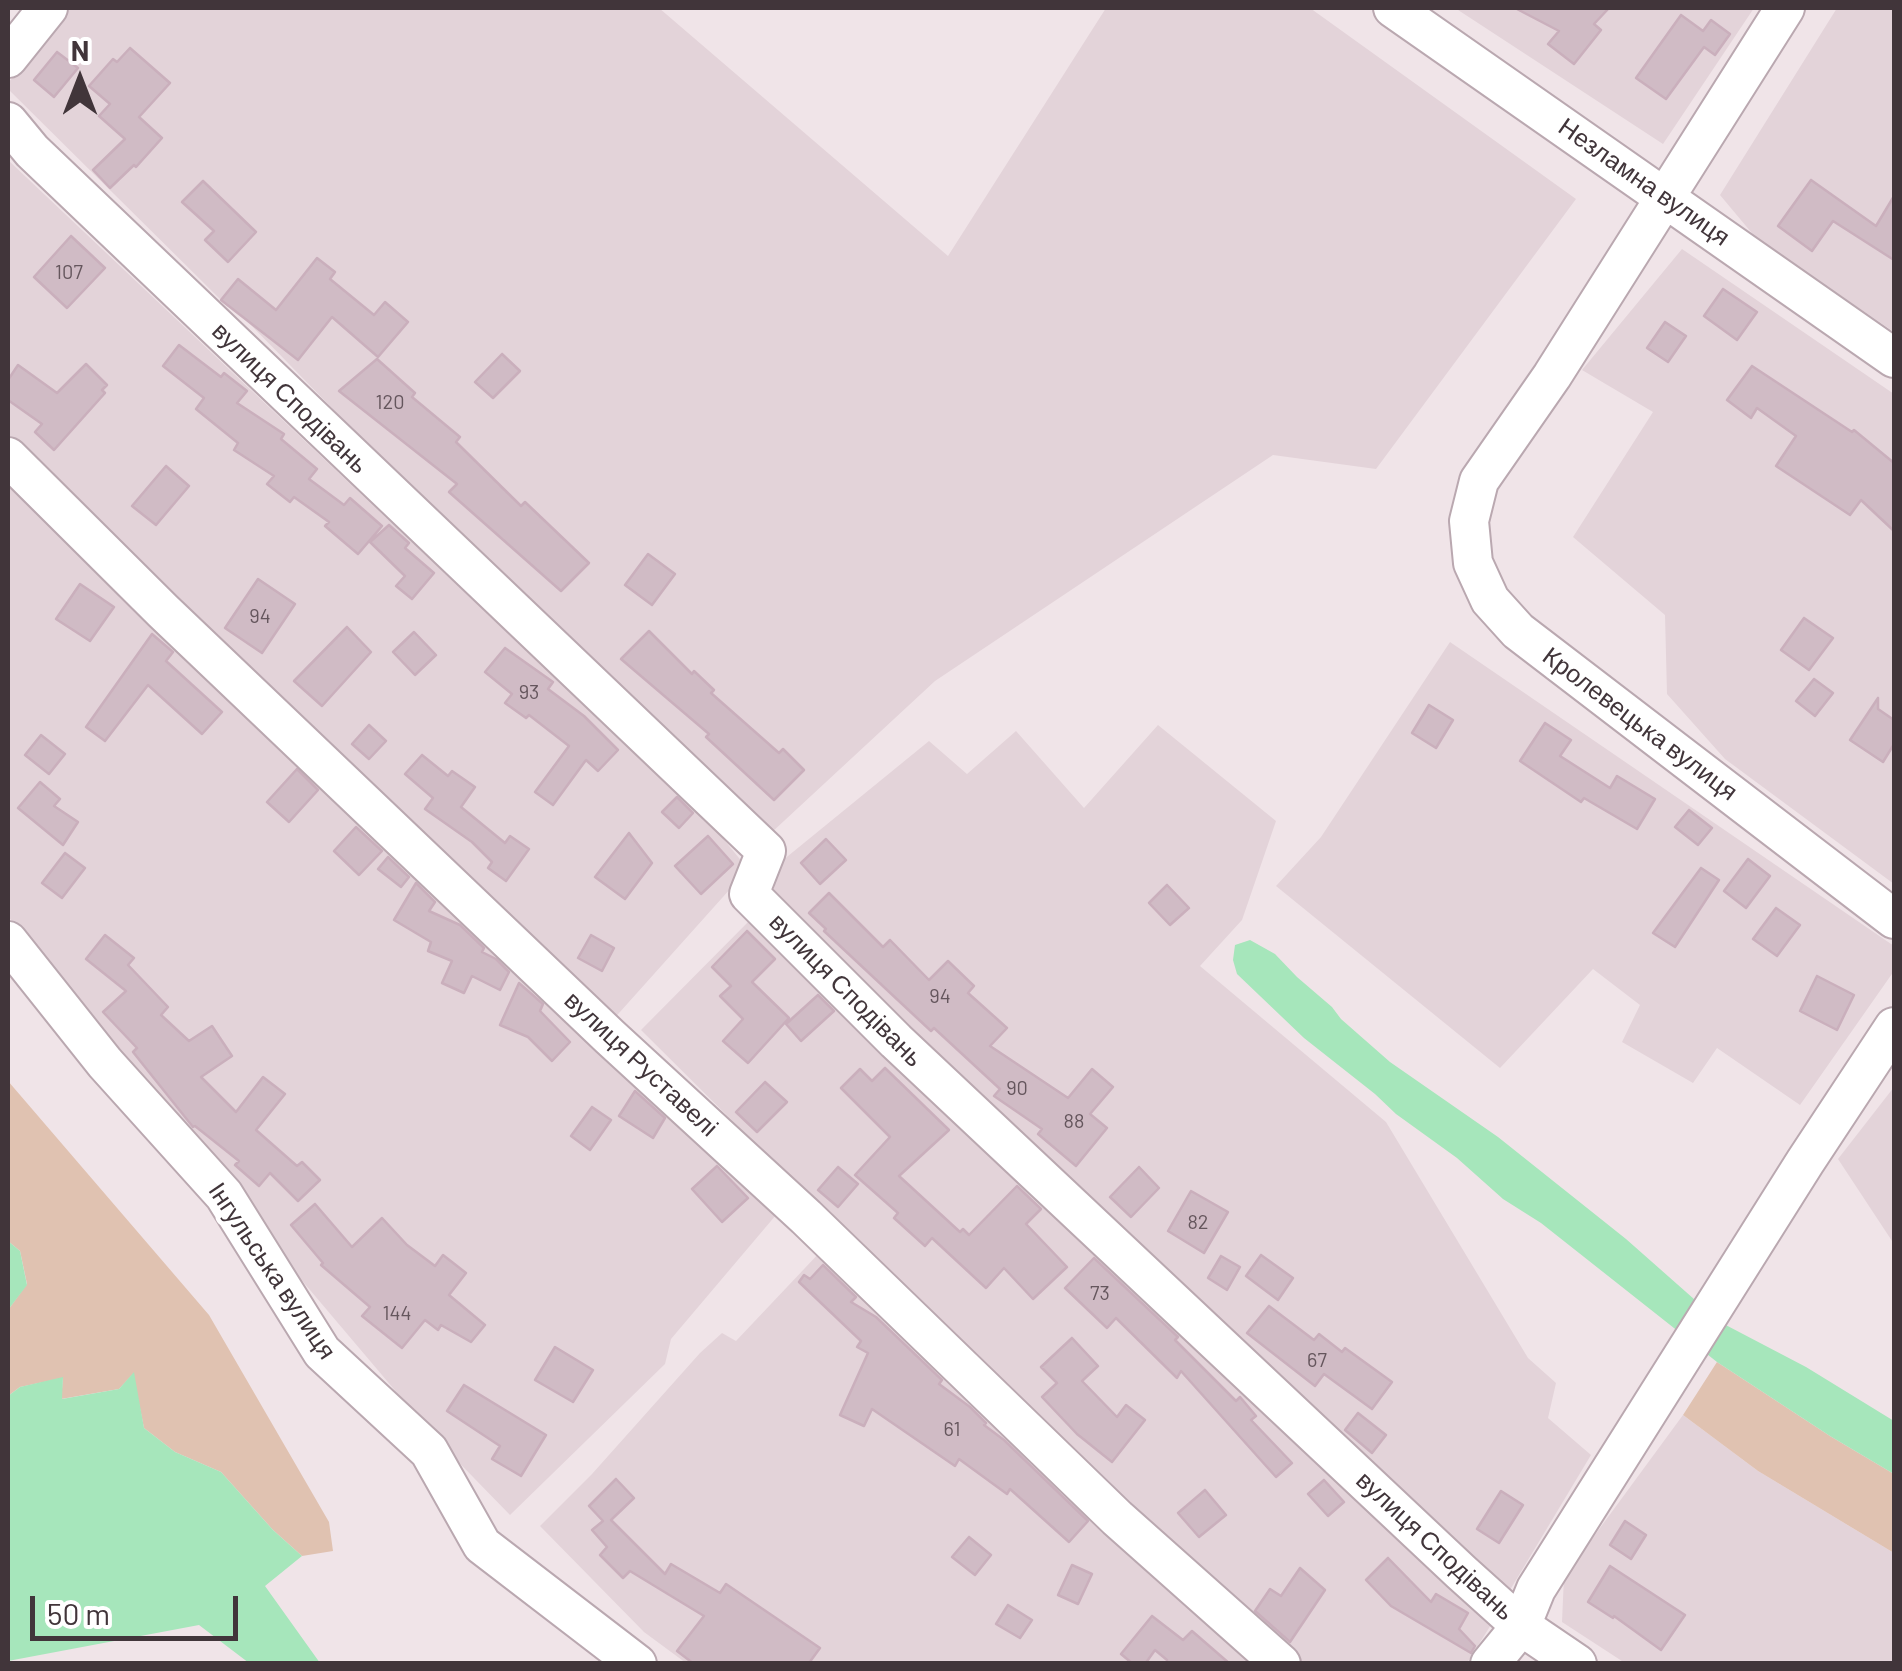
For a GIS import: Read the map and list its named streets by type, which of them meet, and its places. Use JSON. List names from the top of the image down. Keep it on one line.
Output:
{"streets":{"street":["Незламна вулиця","вулиця Сподівань","Кролевецька вулиця","вулиця Руставелі","Інгульська вулиця"]},"crossings":[["Незламна вулиця","Кролевецька вулиця"]],"house_numbers":["107","120","94","93","94","90","88","82","73","144","67","61"],"scale_bar":"50 m","north":"top"}
